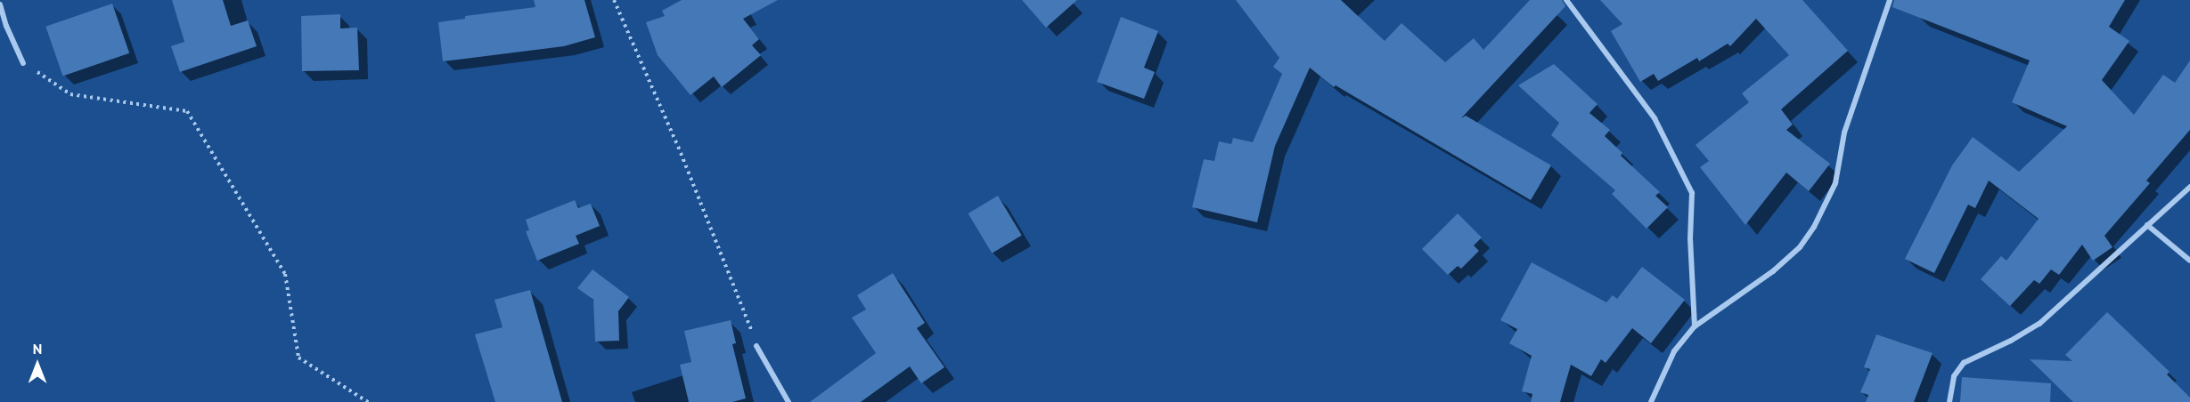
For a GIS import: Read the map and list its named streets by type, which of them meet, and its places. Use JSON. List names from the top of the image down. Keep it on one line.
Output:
{"north":"top"}
